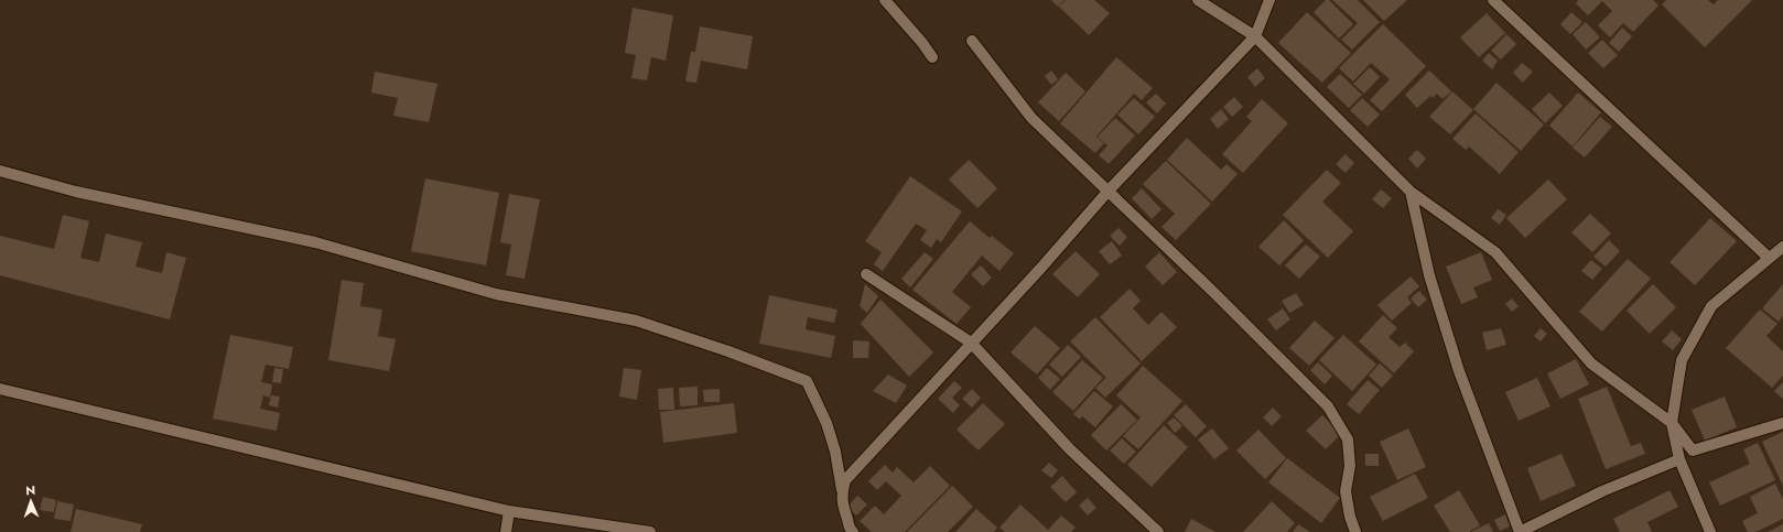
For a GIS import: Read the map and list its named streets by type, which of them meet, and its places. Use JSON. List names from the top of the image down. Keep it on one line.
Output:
{"north":"top"}
